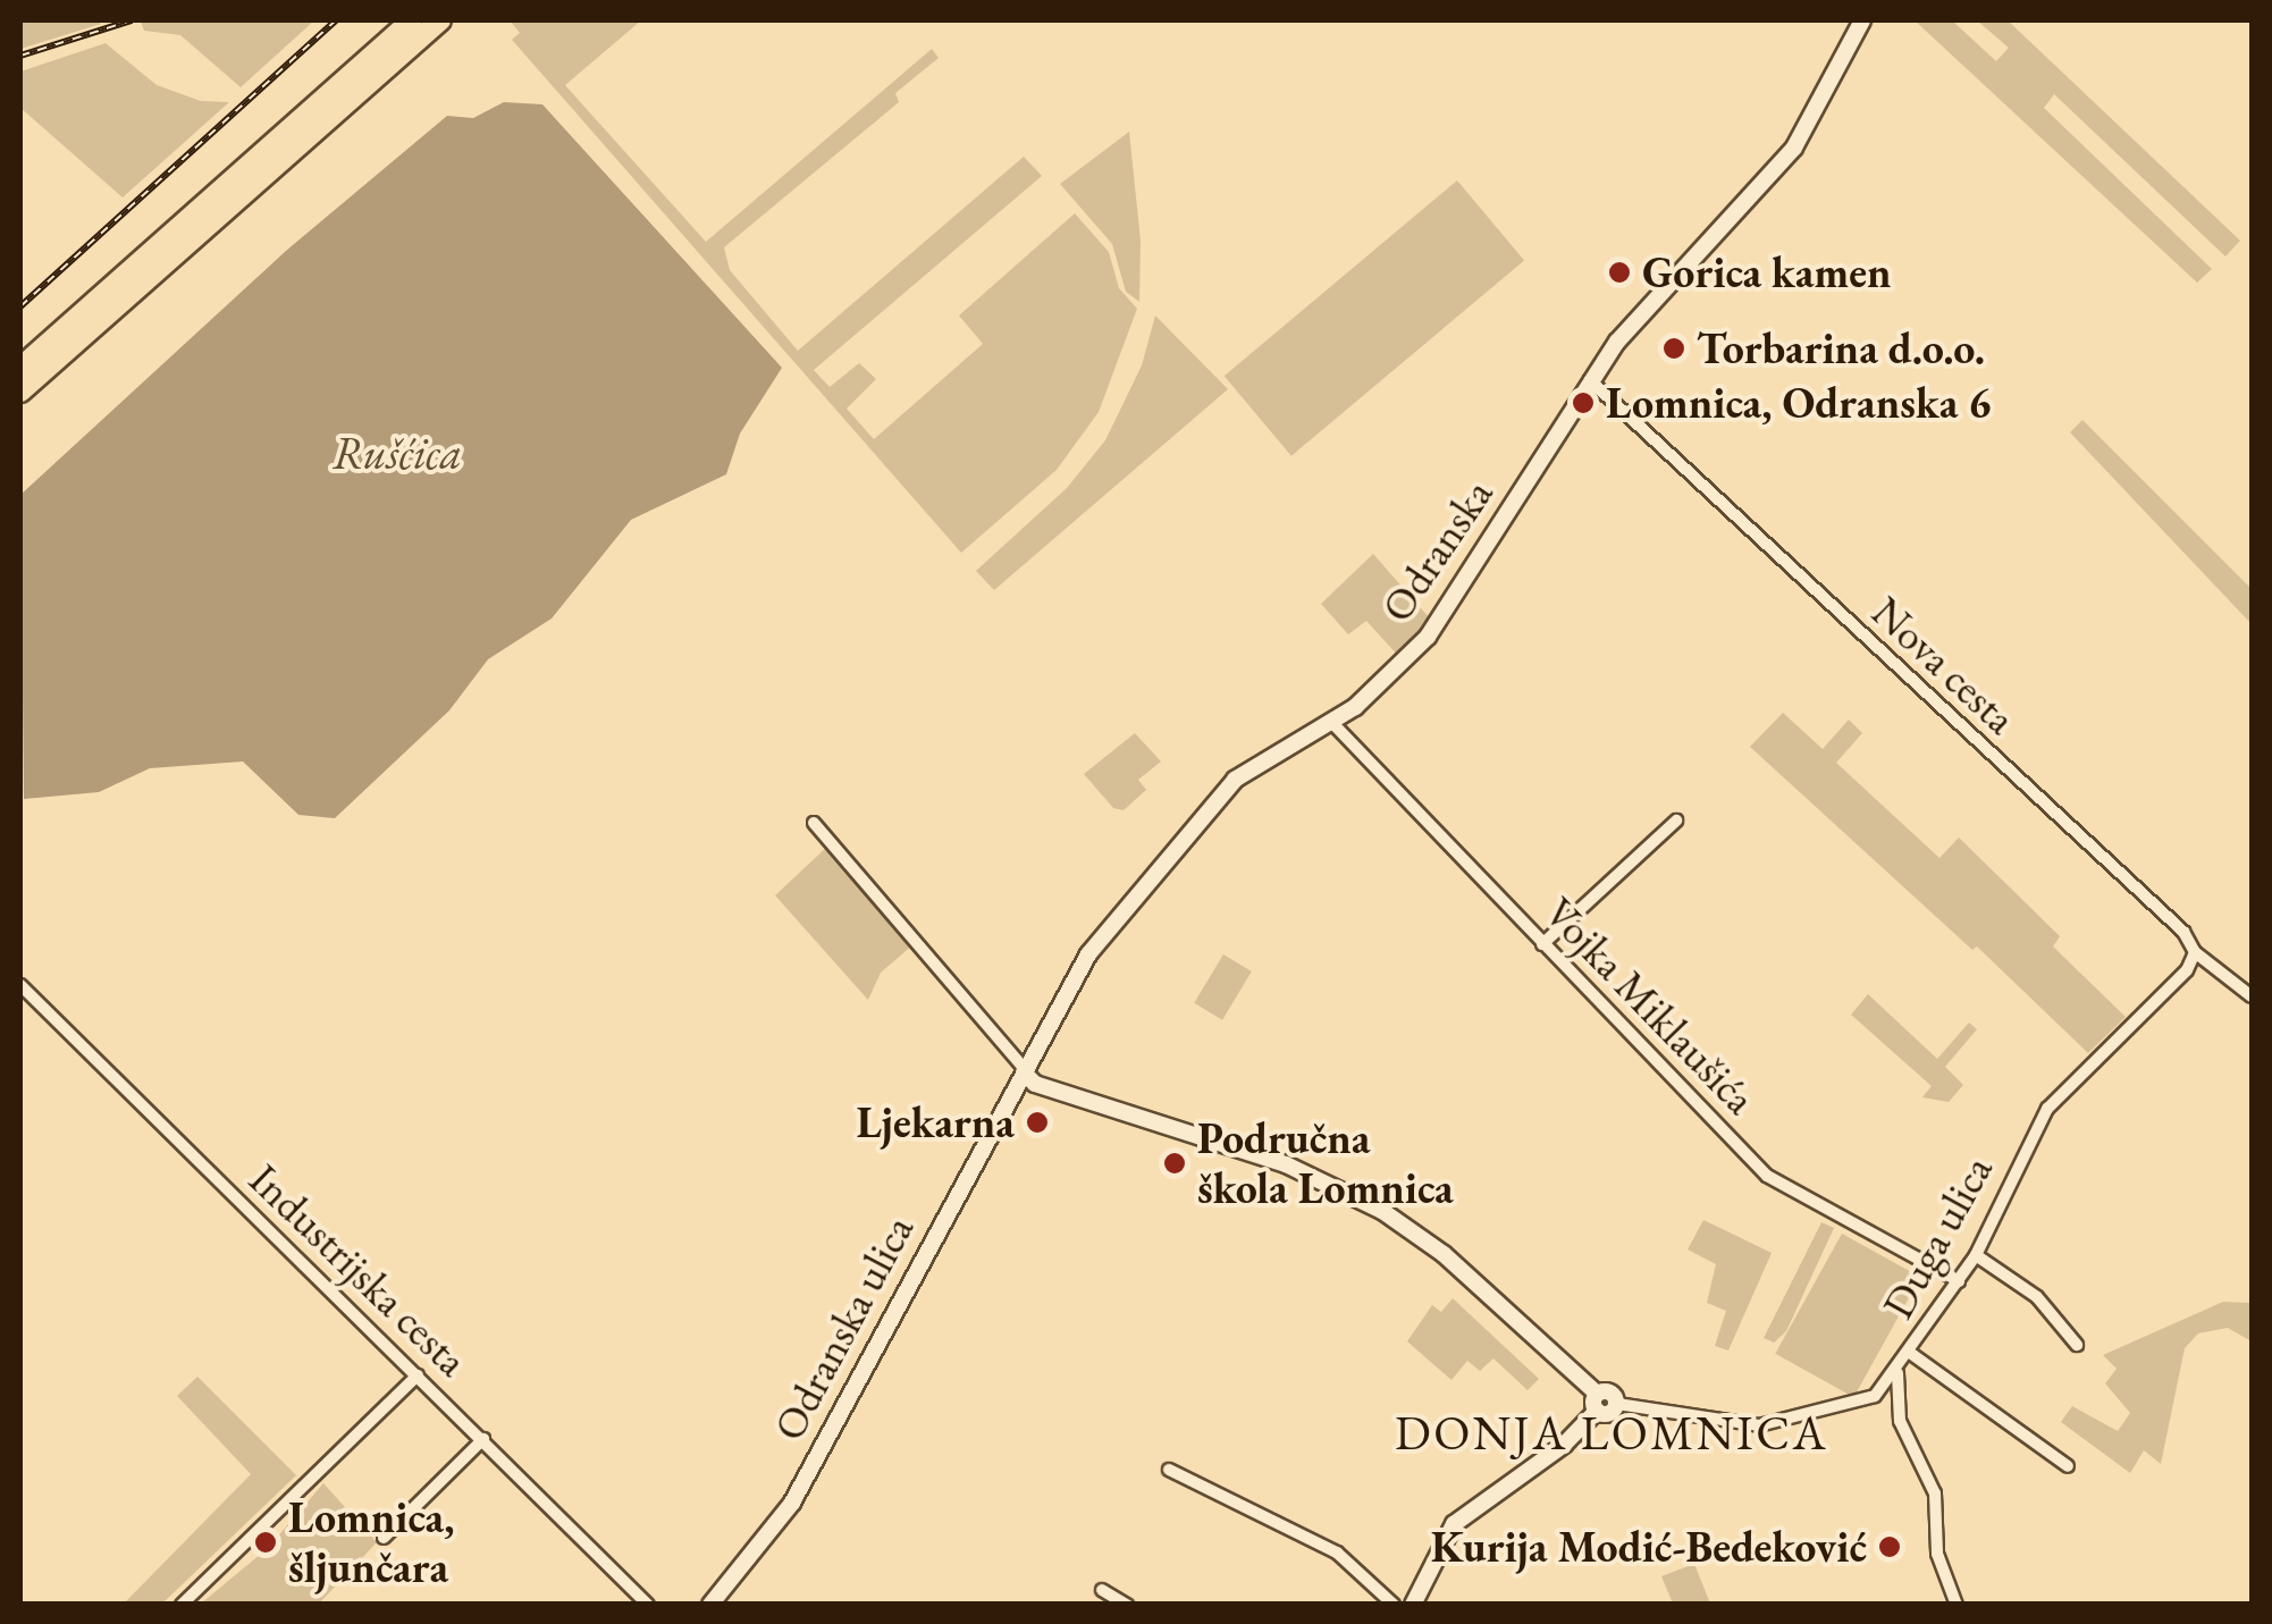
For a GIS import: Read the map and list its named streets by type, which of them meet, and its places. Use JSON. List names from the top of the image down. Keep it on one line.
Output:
{"streets":{"street":["Odranska","Nova cesta","Vojka Miklaušića","Duga ulica","Industrijska cesta","Odranska ulica"]},"crossings":[["Odranska","Nova cesta"],["Odranska","Vojka Miklaušića"],["Odranska","Odranska ulica"],["Nova cesta","Duga ulica"],["Vojka Miklaušića","Duga ulica"]],"districts":["DONJA LOMNICA"],"water":["Rušćica"],"places":["Gorica kamen","Torbarina d.o.o.","Lomnica, Odranska 6","Ljekarna","Područna škola Lomnica","Lomnica, šljunčara","Kurija Modić-Bedeković"]}
